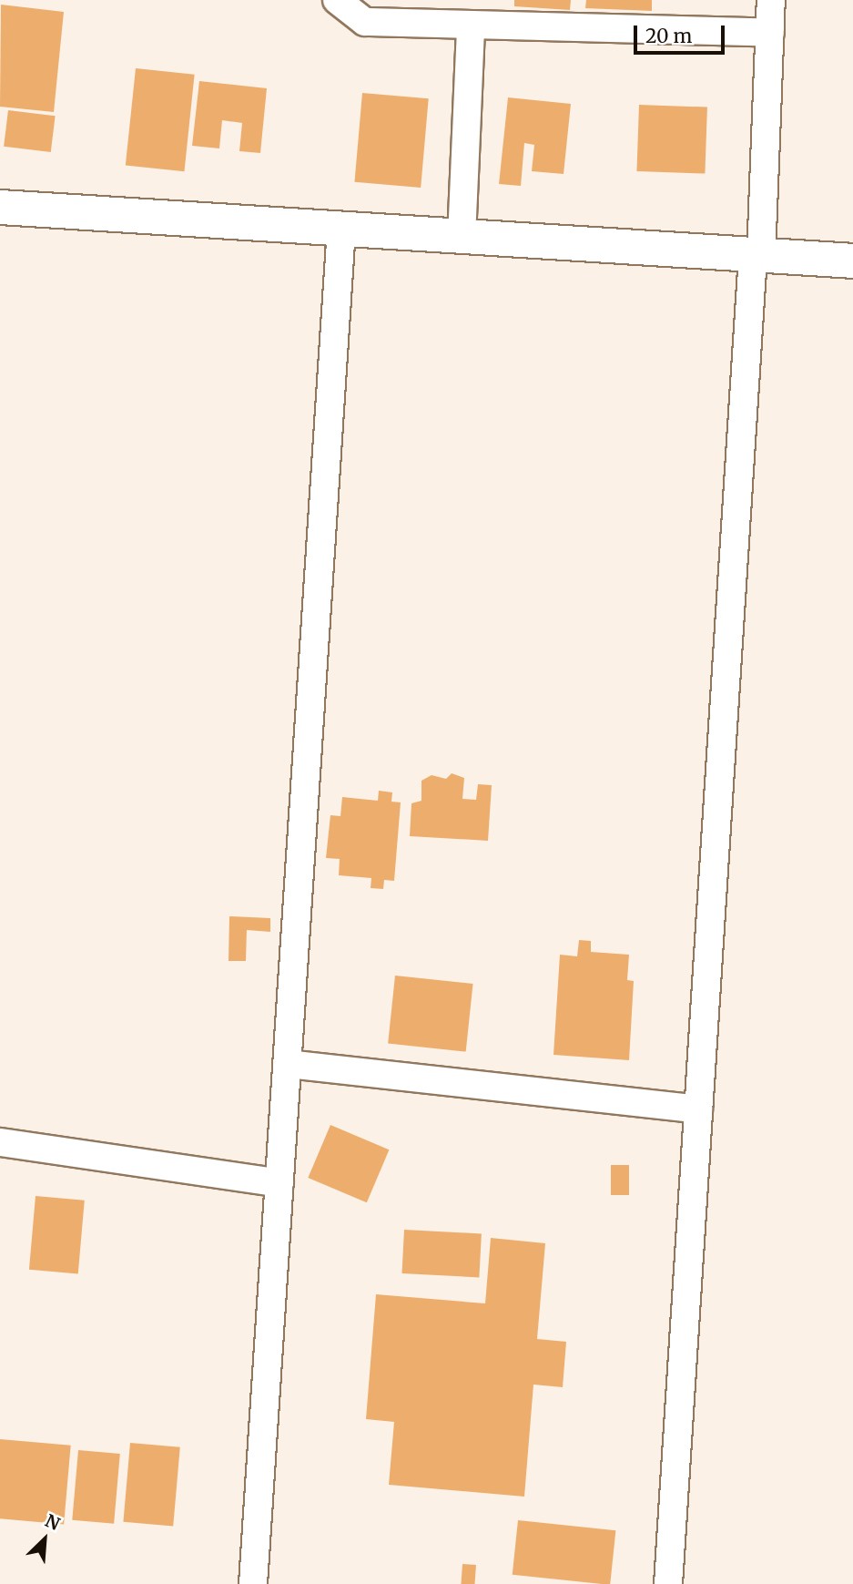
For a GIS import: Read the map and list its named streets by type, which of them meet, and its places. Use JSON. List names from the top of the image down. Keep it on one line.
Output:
{"scale_bar":"20 m","north":"top right"}
